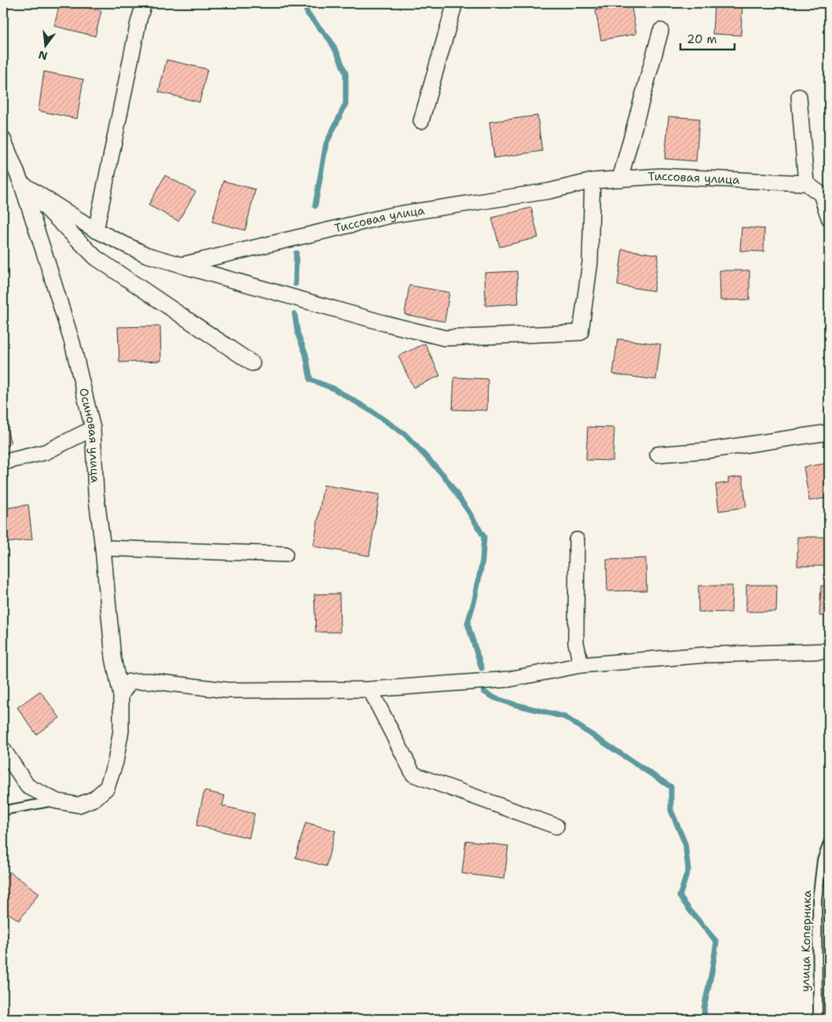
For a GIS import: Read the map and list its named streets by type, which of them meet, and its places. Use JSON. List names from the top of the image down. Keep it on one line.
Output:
{"streets":{"street":["Тиссовая улица","Осиновая улица"],"lane":["улица Коперника"]},"crossings":[["Тиссовая улица","Осиновая улица"]],"scale_bar":"20 m","north":"bottom"}
